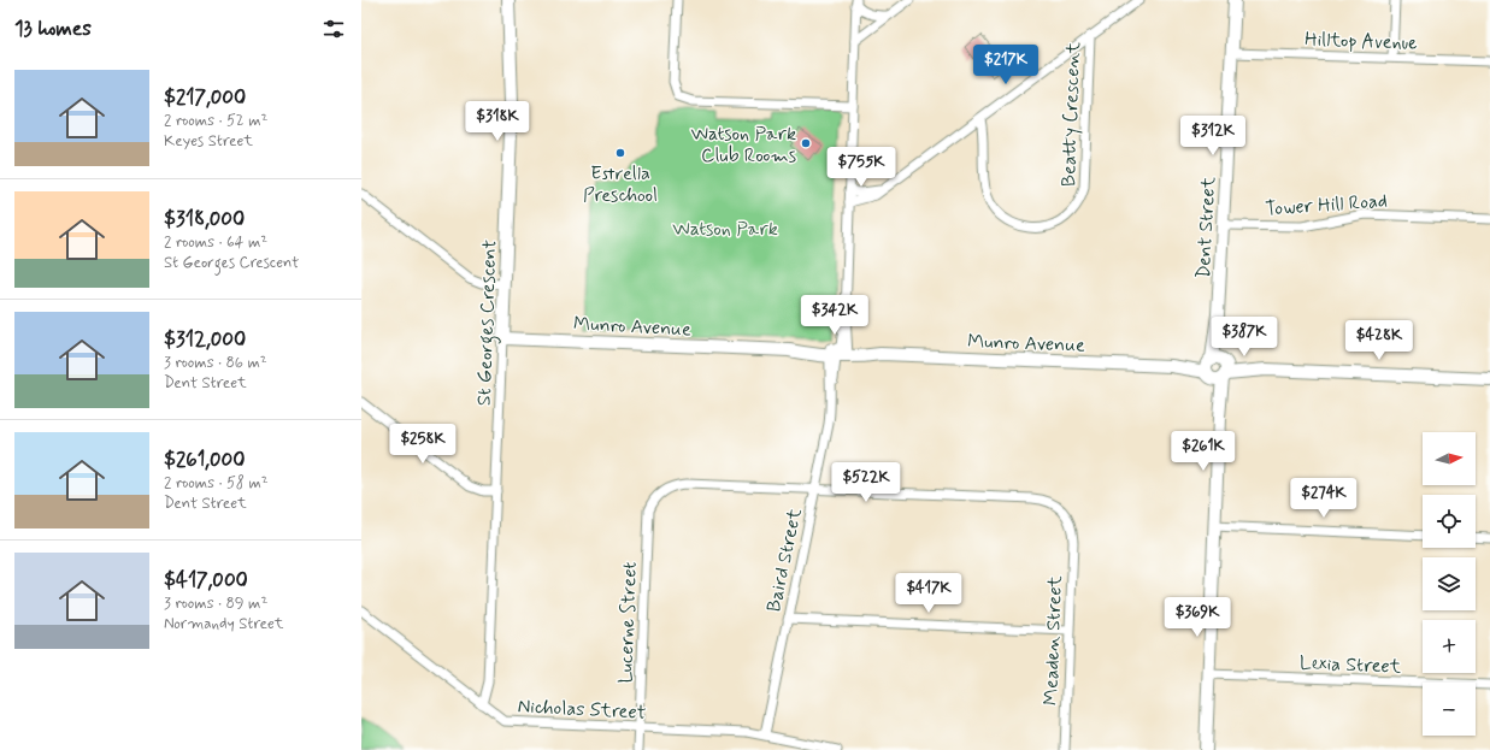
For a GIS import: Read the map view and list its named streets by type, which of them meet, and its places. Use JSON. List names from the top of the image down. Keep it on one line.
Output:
{"streets":{"street":["Hilltop Avenue","Beatty Crescent","Tower Hill Road","Dent Street","St Georges Crescent","Munro Avenue","Baird Street","Lucerne Street","Meaden Street","Lexia Street","Nicholas Street"]},"crossings":[["Hilltop Avenue","Dent Street"],["Tower Hill Road","Dent Street"],["Dent Street","Munro Avenue"],["Dent Street","Lexia Street"],["St Georges Crescent","Munro Avenue"],["St Georges Crescent","Nicholas Street"],["Munro Avenue","Baird Street"],["Baird Street","Lucerne Street"],["Baird Street","Meaden Street"],["Baird Street","Nicholas Street"],["Lucerne Street","Meaden Street"],["Lucerne Street","Nicholas Street"]],"parks":["Watson Park"],"places":["Watson Park Club Rooms","Estrella Preschool"],"north":"right","page":{"heading":"13 homes","price":["$217K","$318K","$312K","$755K","$342K","$387K","$428K","$258K","$261K","$522K","$274K","$417K","$369K"],"list":[{"name":"$217,000","note":"2 rooms · 52 m² · Keyes Street"},{"name":"$318,000","note":"2 rooms · 64 m² · St Georges Crescent"},{"name":"$312,000","note":"3 rooms · 86 m² · Dent Street"},{"name":"$261,000","note":"2 rooms · 58 m² · Dent Street"},{"name":"$417,000","note":"3 rooms · 89 m² · Normandy Street"}],"map_buttons":["+","−"]}}
